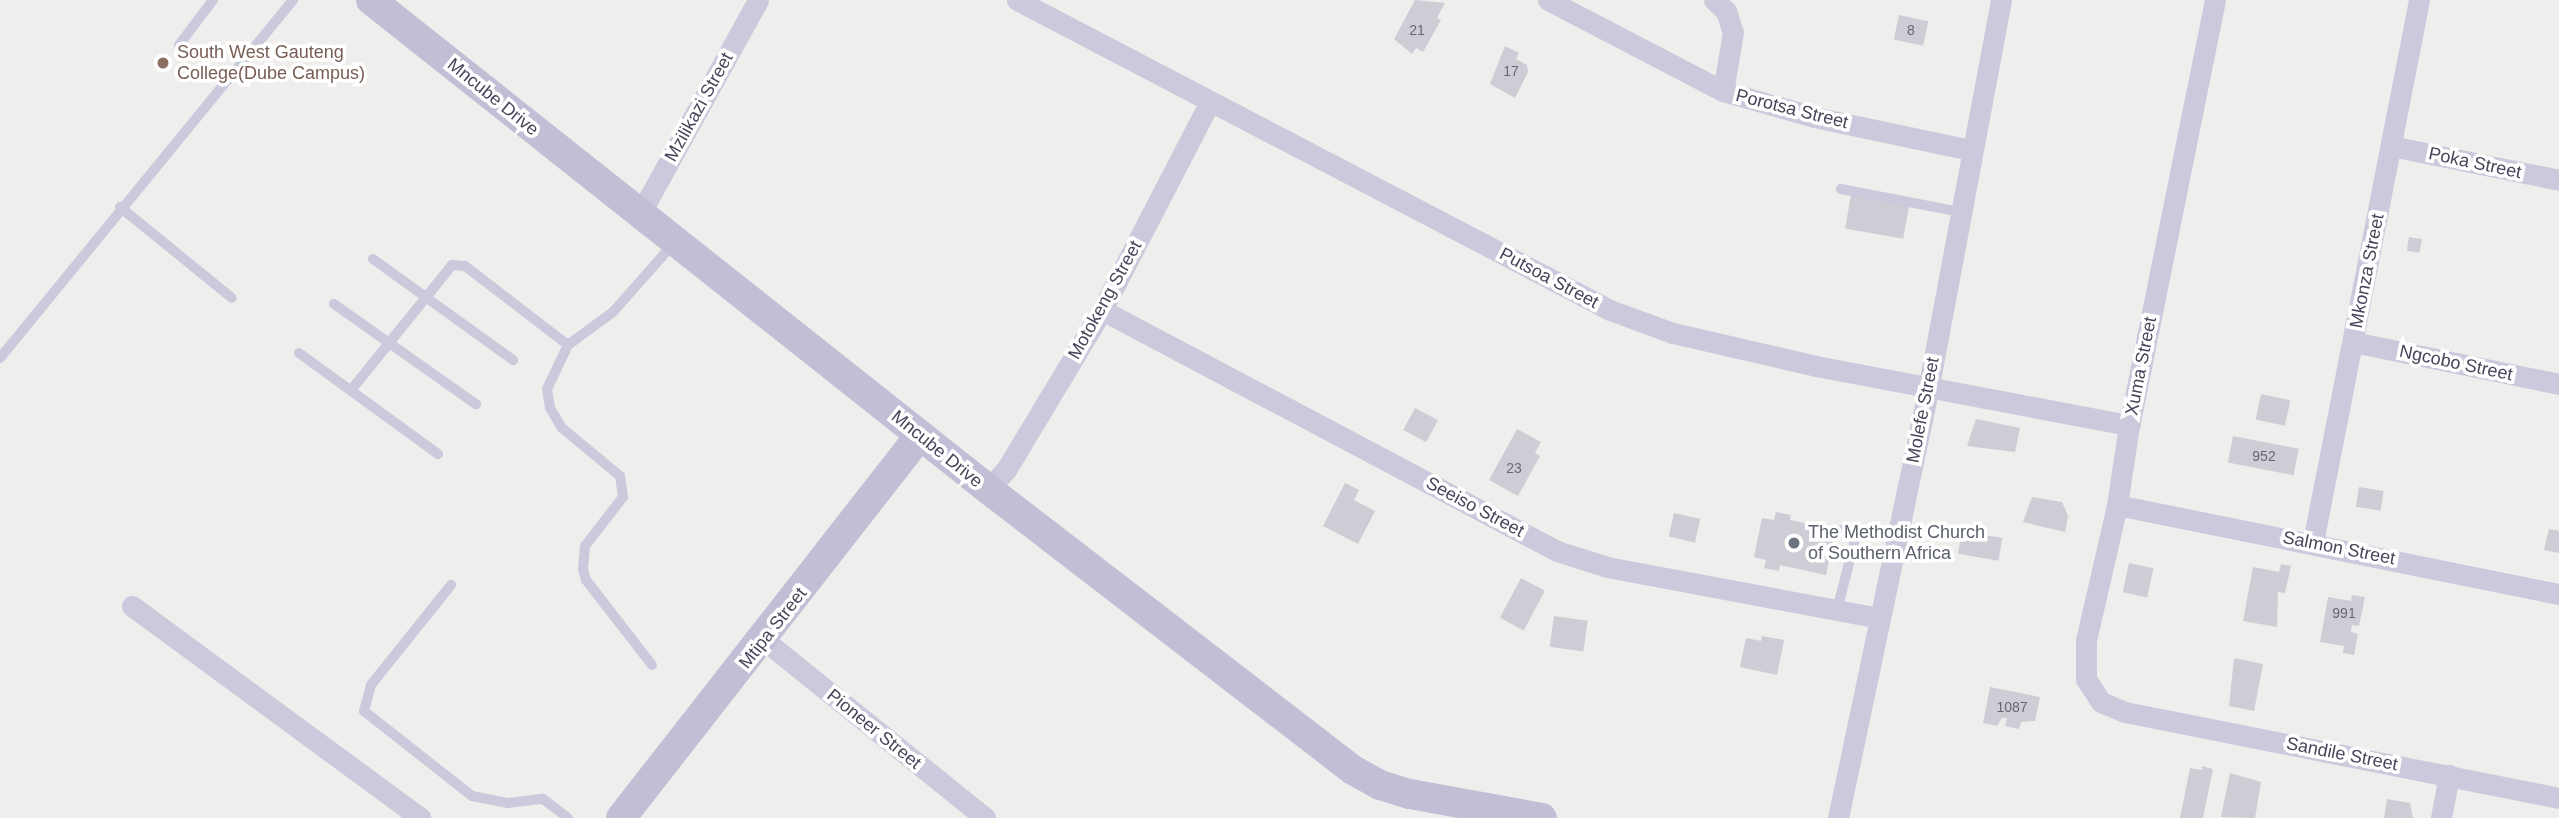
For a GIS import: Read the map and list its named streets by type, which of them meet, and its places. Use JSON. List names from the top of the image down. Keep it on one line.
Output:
{"streets":{"street":["Mncube Drive","Mzilikazi Street","Porotsa Street","Poka Street","Mkonza Street","Putsoa Street","Motokeng Street","Ngcobo Street","Xuma Street","Molefe Street","Seeiso Street","Salmon Street","Mtipa Street","Pioneer Street","Sandile Street"]},"crossings":[["Mncube Drive","Mzilikazi Street"],["Mncube Drive","Motokeng Street"],["Mncube Drive","Mtipa Street"],["Porotsa Street","Molefe Street"],["Poka Street","Mkonza Street"],["Mkonza Street","Ngcobo Street"],["Mkonza Street","Salmon Street"],["Putsoa Street","Motokeng Street"],["Putsoa Street","Xuma Street"],["Putsoa Street","Molefe Street"],["Motokeng Street","Seeiso Street"],["Xuma Street","Salmon Street"],["Xuma Street","Sandile Street"],["Molefe Street","Seeiso Street"],["Mtipa Street","Pioneer Street"]],"places":["South West Gauteng College(Dube Campus)","The Methodist Church of Southern Africa"],"house_numbers":["21","8","17","952","23","991","1087"]}
